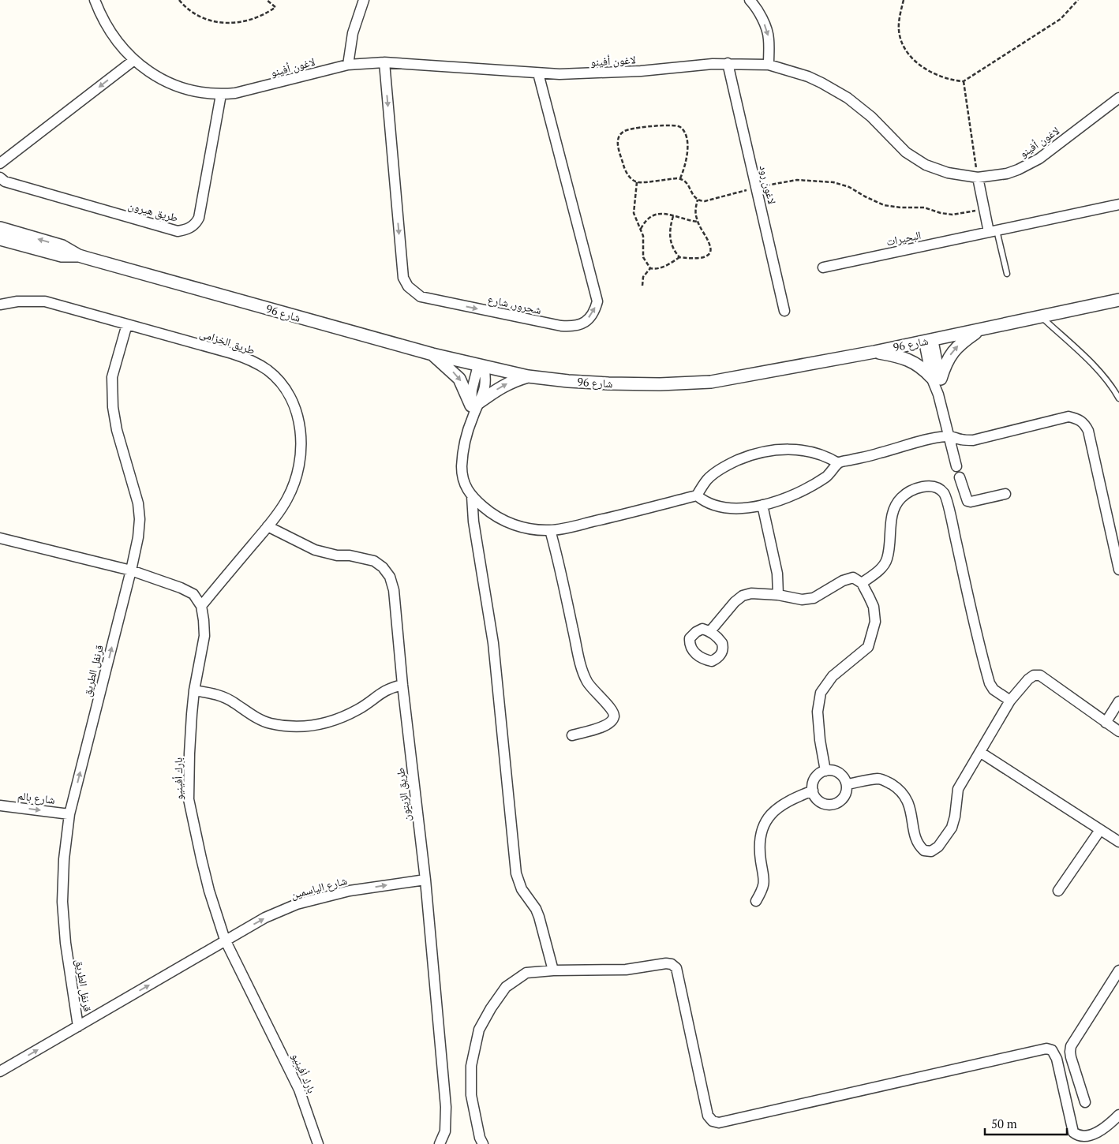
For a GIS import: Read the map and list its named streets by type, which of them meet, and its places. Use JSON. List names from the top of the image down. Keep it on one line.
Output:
{"streets":{"street":["لاغون أفينو","لاغون رود","طريق هيرون","البحيرات","شحرور، شارع","شارع 96","طريق الخزامى","قرنفل الطريق","بارك أفينيو","طريق الزيتون","شارع بالم","شارع الياسمين"]},"crossings":[["لاغون أفينو","لاغون رود"],["لاغون أفينو","طريق هيرون"],["لاغون أفينو","شحرور، شارع"],["طريق الخزامى","قرنفل الطريق"],["طريق الخزامى","بارك أفينيو"],["طريق الخزامى","طريق الزيتون"],["قرنفل الطريق","شارع بالم"],["قرنفل الطريق","شارع الياسمين"],["بارك أفينيو","شارع الياسمين"],["طريق الزيتون","شارع الياسمين"]],"one_way":["قرنفل الطريق","شارع بالم","شارع الياسمين"],"scale_bar":"50 m"}
